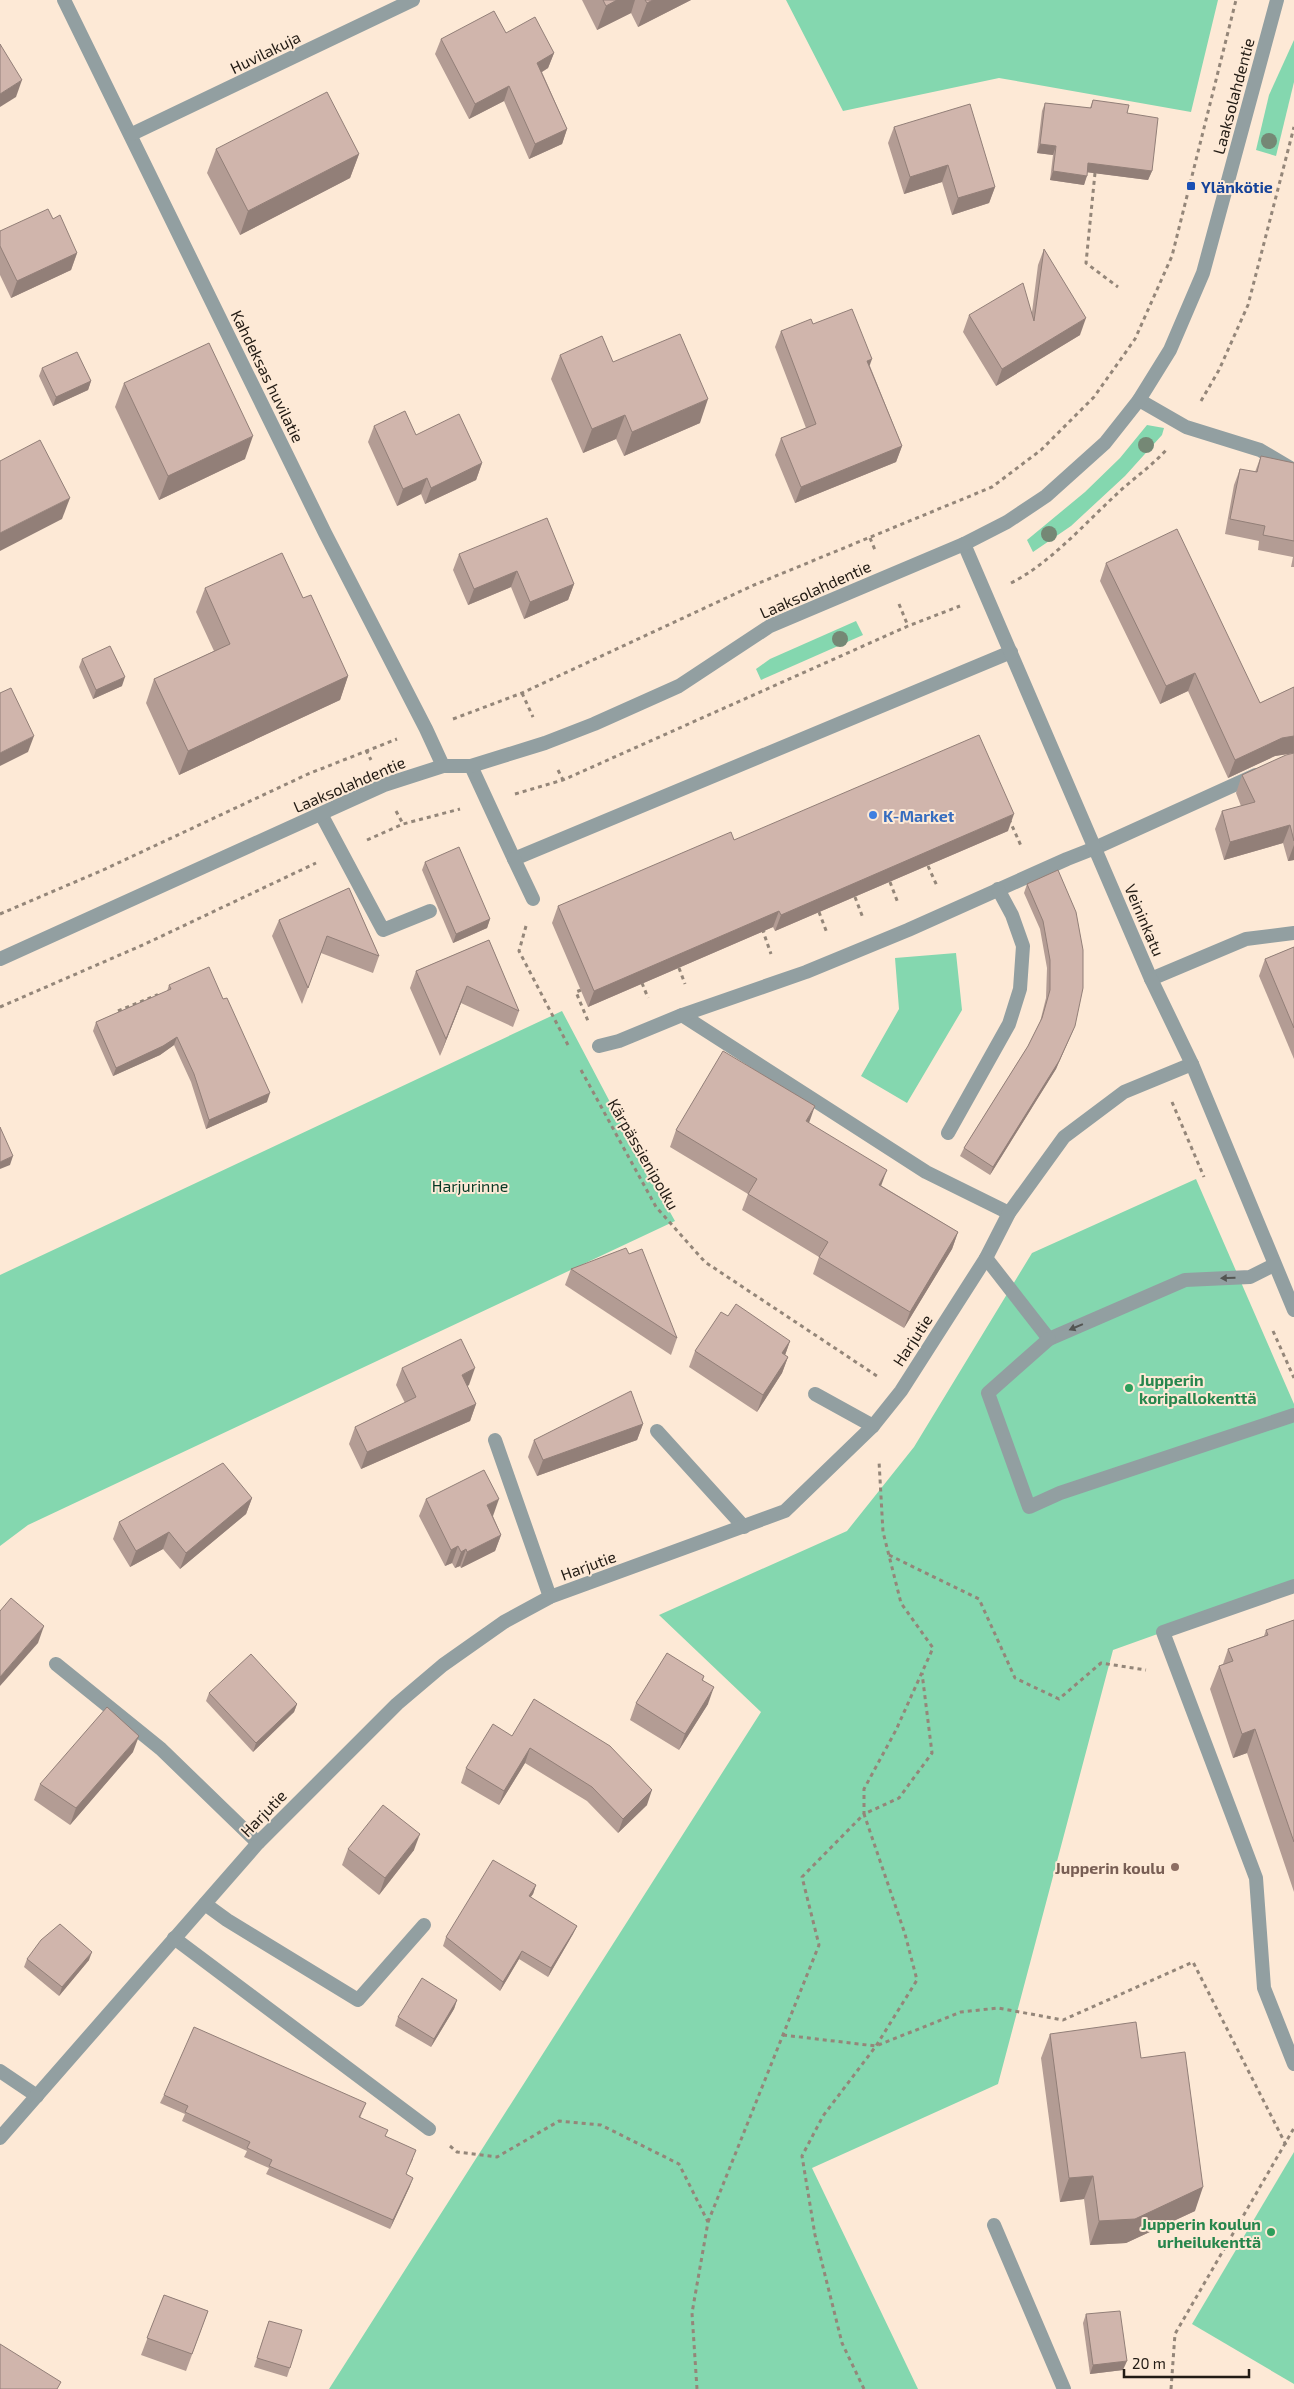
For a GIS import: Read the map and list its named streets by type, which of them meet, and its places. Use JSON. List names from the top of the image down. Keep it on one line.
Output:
{"streets":{"street":["Huvilakuja","Laaksolahdentie","Kahdeksas huvilatie","Veininkatu","Harjutie"],"path":["Kärpässienipolku"]},"crossings":[["Huvilakuja","Kahdeksas huvilatie"],["Laaksolahdentie","Kahdeksas huvilatie"],["Laaksolahdentie","Veininkatu"],["Veininkatu","Harjutie"],["Kärpässienipolku","Harjutie"]],"parks":["Harjurinne"],"places":{"transit":["Ylänkötie"],"other":["K-Market","Jupperin koripallokenttä","Jupperin koulu","Jupperin koulun urheilukenttä"]},"scale_bar":"20 m"}
